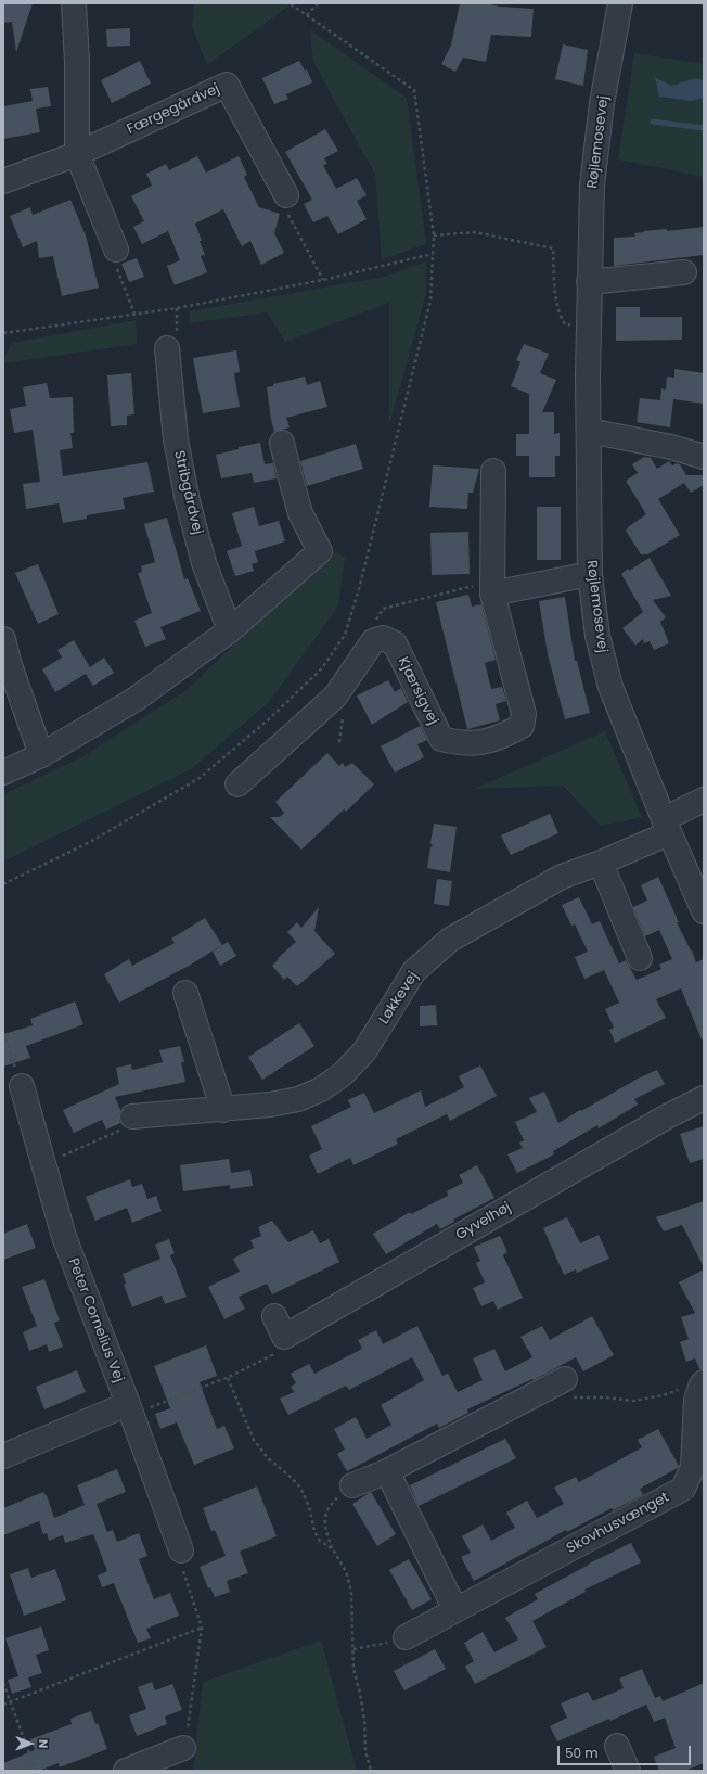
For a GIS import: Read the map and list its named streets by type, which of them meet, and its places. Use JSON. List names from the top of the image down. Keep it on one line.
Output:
{"streets":{"street":["Færgegårdvej","Røjlemosevej","Stribgårdvej","Kjærsigvej","Løkkevej","Gyvelhøj","Peter Cornelius Vej","Skovhusvænget"]},"crossings":[["Røjlemosevej","Løkkevej"]],"scale_bar":"50 m","north":"right"}
